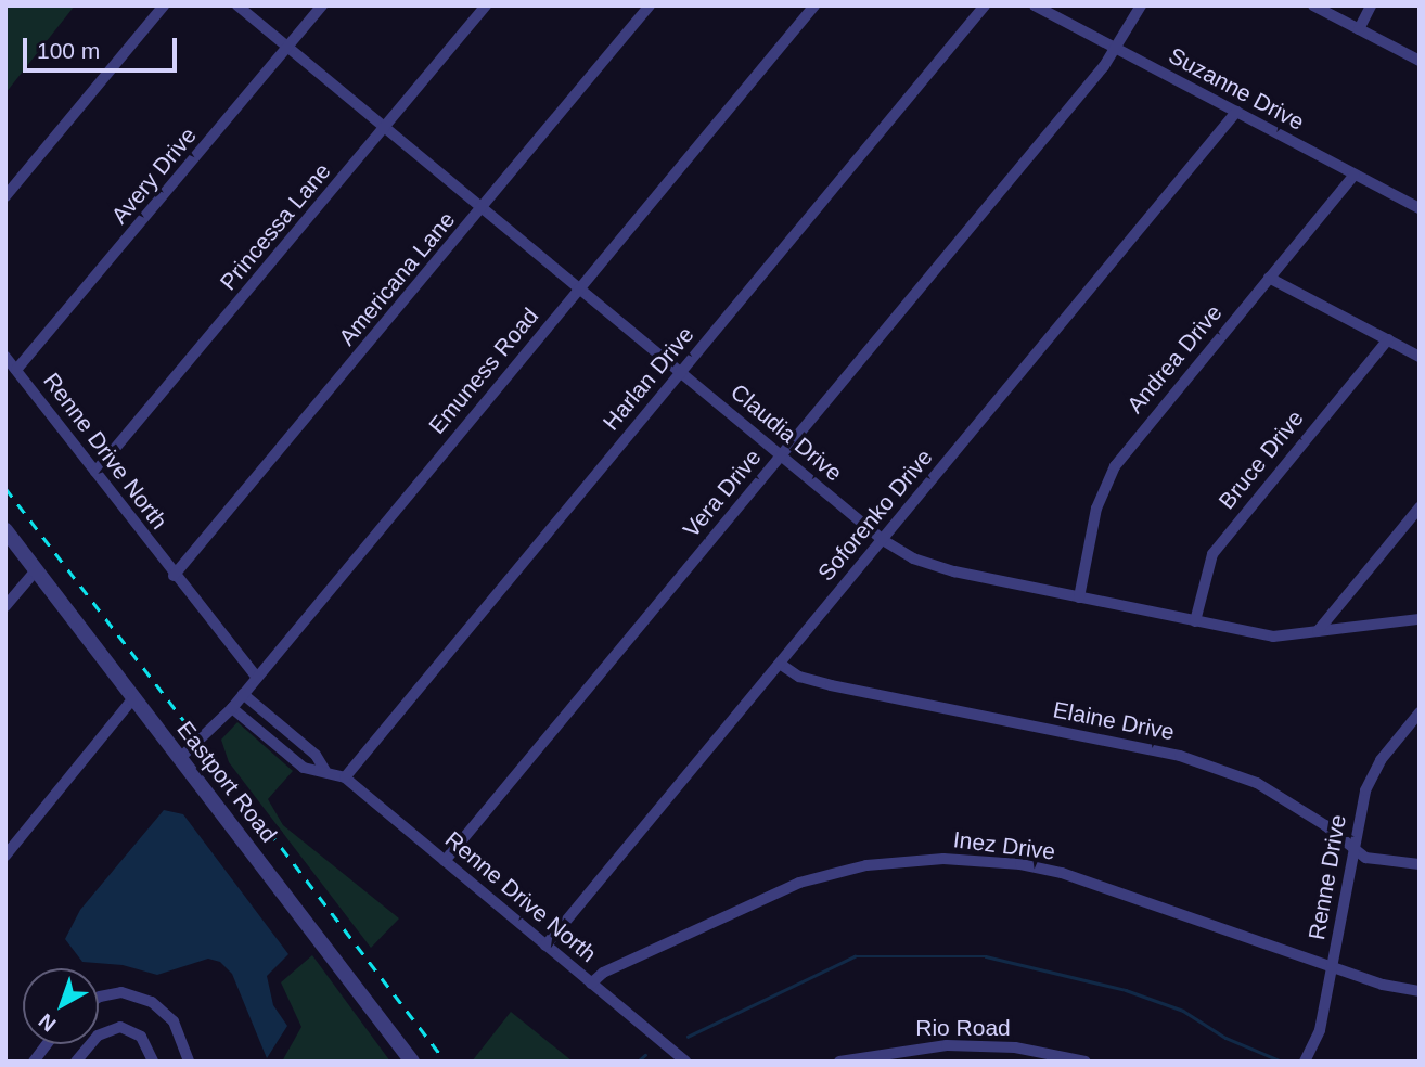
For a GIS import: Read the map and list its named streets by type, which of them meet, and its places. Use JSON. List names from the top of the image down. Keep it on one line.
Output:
{"streets":{"street":["Suzanne Drive","Avery Drive","Princessa Lane","Americana Lane","Andrea Drive","Emuness Road","Harlan Drive","Claudia Drive","Renne Drive North","Bruce Drive","Vera Drive","Soforenko Drive","Elaine Drive","Eastport Road","Inez Drive","Renne Drive","Rio Road"]},"crossings":[["Suzanne Drive","Andrea Drive"],["Suzanne Drive","Vera Drive"],["Suzanne Drive","Soforenko Drive"],["Avery Drive","Claudia Drive"],["Avery Drive","Renne Drive North"],["Princessa Lane","Claudia Drive"],["Princessa Lane","Renne Drive North"],["Americana Lane","Claudia Drive"],["Americana Lane","Renne Drive North"],["Andrea Drive","Claudia Drive"],["Emuness Road","Claudia Drive"],["Emuness Road","Renne Drive North"],["Emuness Road","Eastport Road"],["Harlan Drive","Claudia Drive"],["Harlan Drive","Renne Drive North"],["Claudia Drive","Bruce Drive"],["Claudia Drive","Vera Drive"],["Claudia Drive","Soforenko Drive"],["Renne Drive North","Vera Drive"],["Renne Drive North","Soforenko Drive"],["Renne Drive North","Inez Drive"],["Soforenko Drive","Elaine Drive"],["Elaine Drive","Renne Drive"],["Inez Drive","Renne Drive"]],"scale_bar":"100 m","north":"bottom left"}
